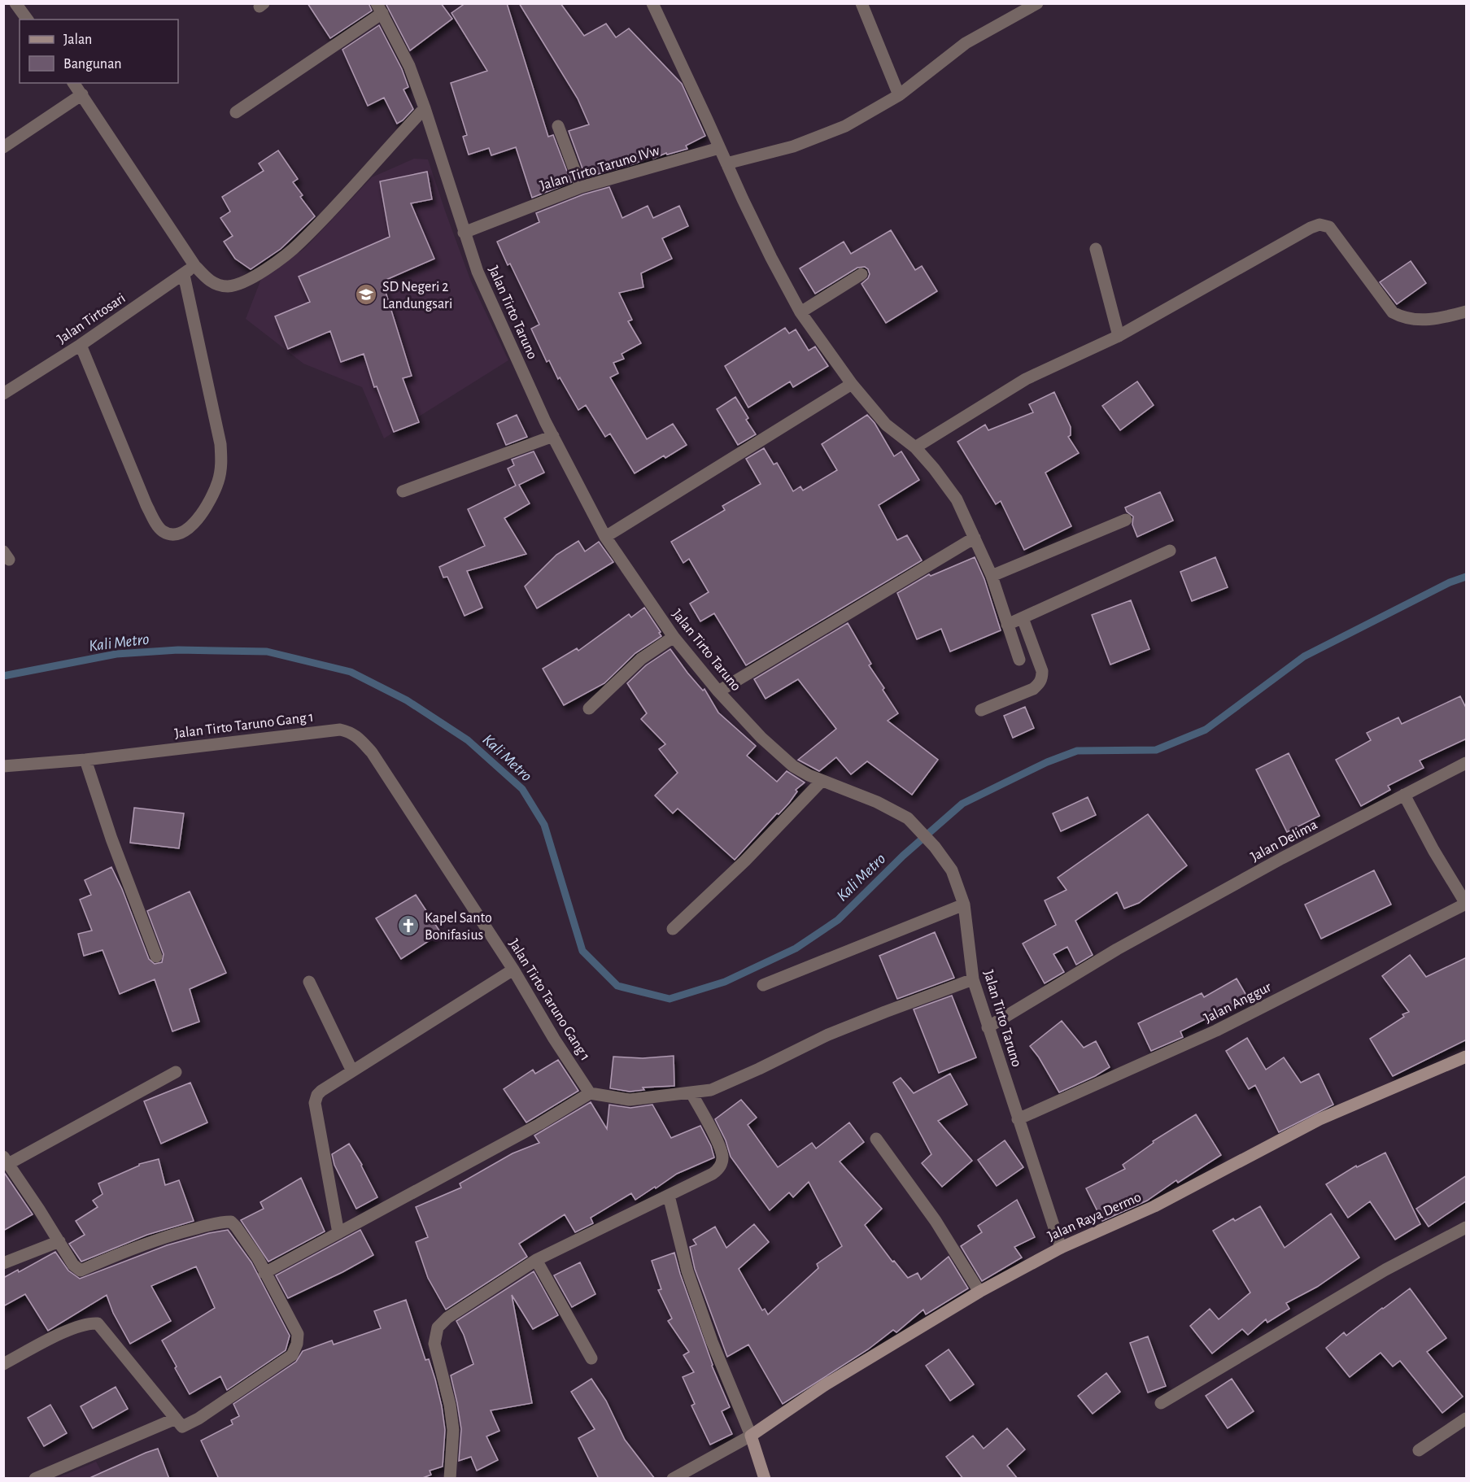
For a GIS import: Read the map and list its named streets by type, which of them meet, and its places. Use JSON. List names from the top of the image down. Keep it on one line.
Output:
{"streets":{"street":["Jalan Tirto Taruno IVw","Jalan Tirto Taruno","Jalan Tirtosari","Jalan Tirto Taruno Gang 1","Jalan Delima","Jalan Anggur","Jalan Raya Dermo"]},"crossings":[["Jalan Tirto Taruno IVw","Jalan Tirto Taruno"],["Jalan Tirto Taruno","Jalan Delima"],["Jalan Tirto Taruno","Jalan Anggur"],["Jalan Tirto Taruno","Jalan Raya Dermo"]],"water":["Kali Metro"],"places":{"school or university":["SD Negeri 2 Landungsari"],"church":["Kapel Santo Bonifasius"]},"legend":["Jalan","Bangunan"]}
